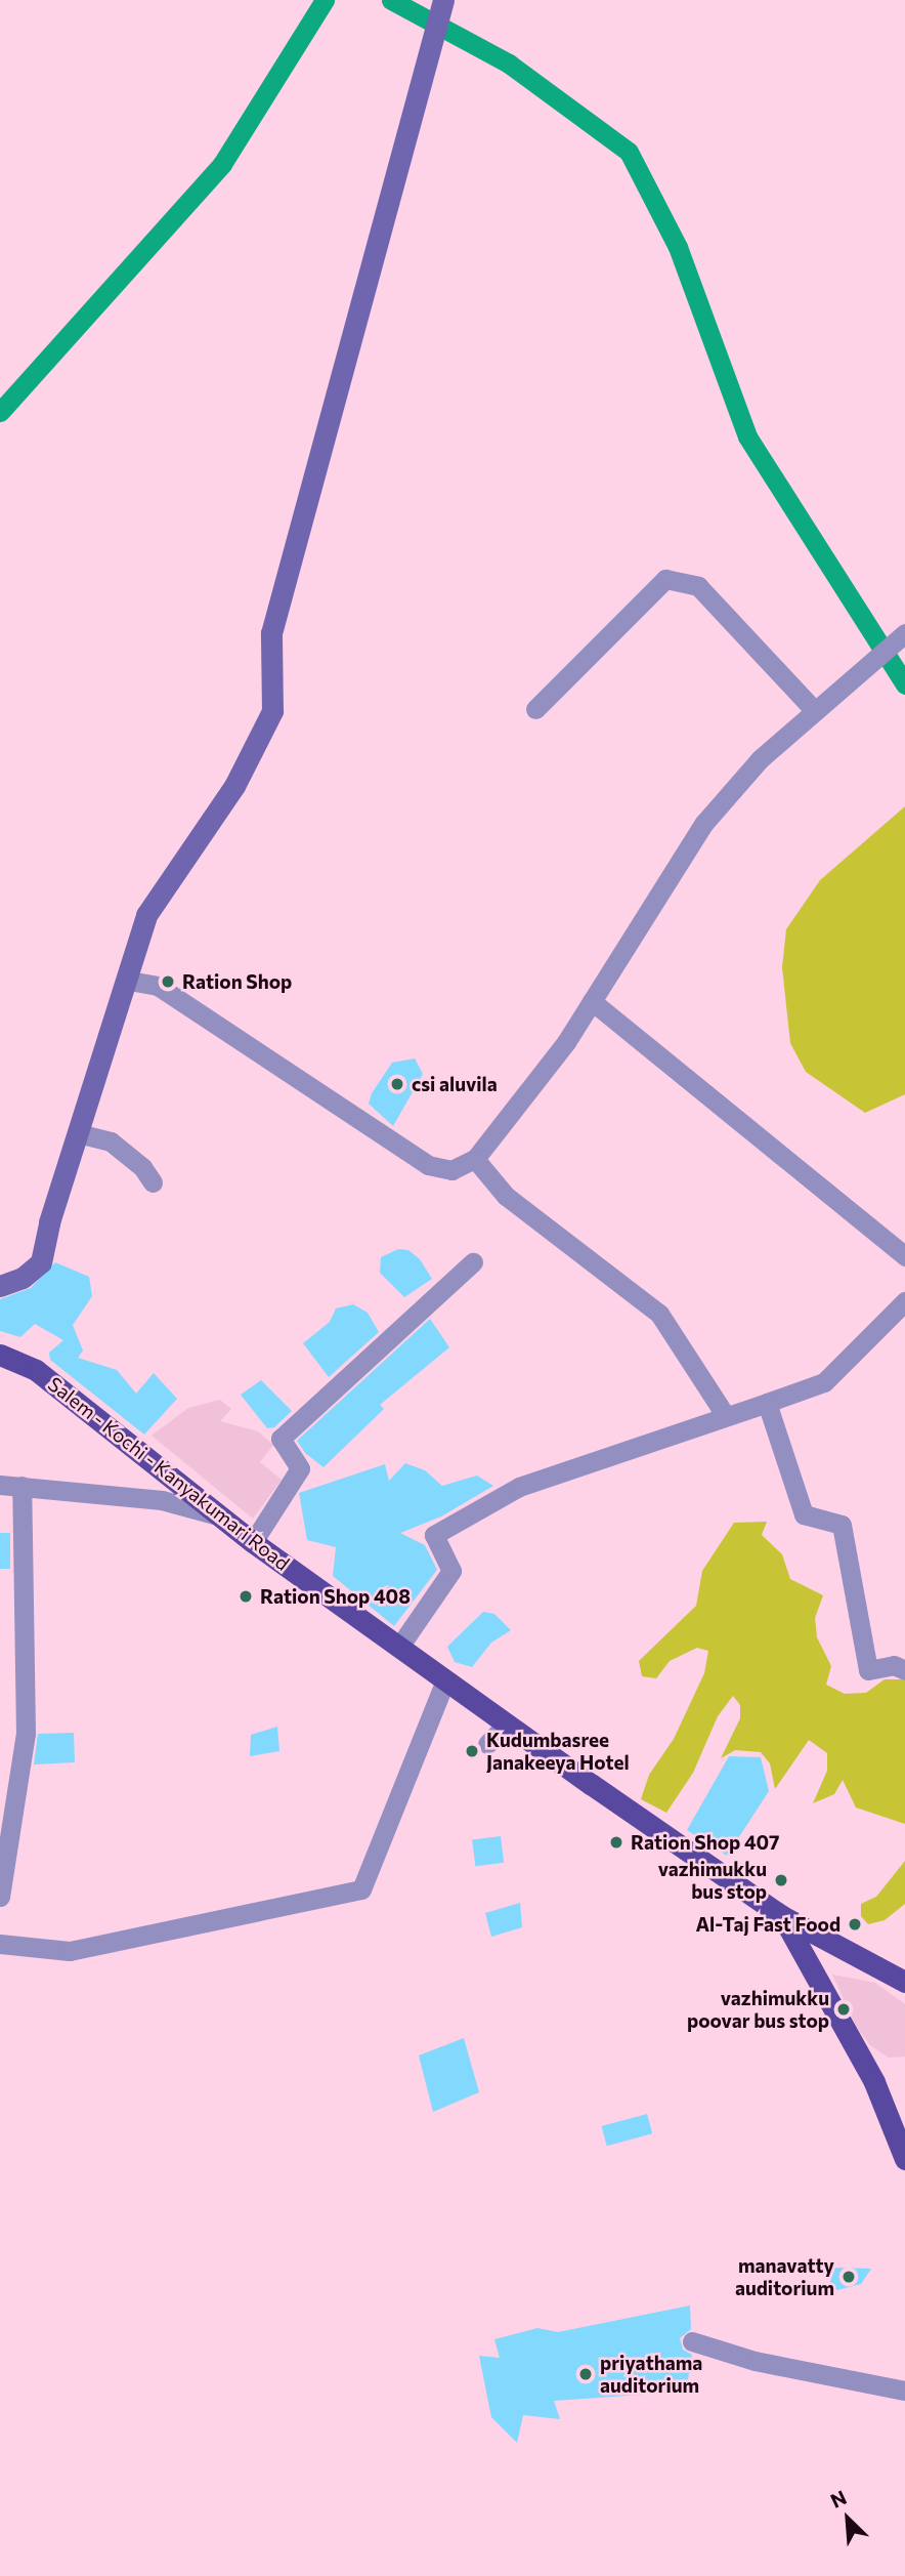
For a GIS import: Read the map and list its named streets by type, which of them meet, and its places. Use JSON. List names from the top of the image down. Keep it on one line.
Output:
{"streets":{"main road":["Salem - Kochi - Kanyakumari Road"]},"places":["Ration Shop","csi aluvila","Ration Shop 408","Kudumbasree Janakeeya Hotel","Ration Shop 407","vazhimukku bus stop","Al-Taj Fast Food","vazhimukku poovar bus stop","manavatty auditorium","priyathama auditorium"],"north":"top left"}
